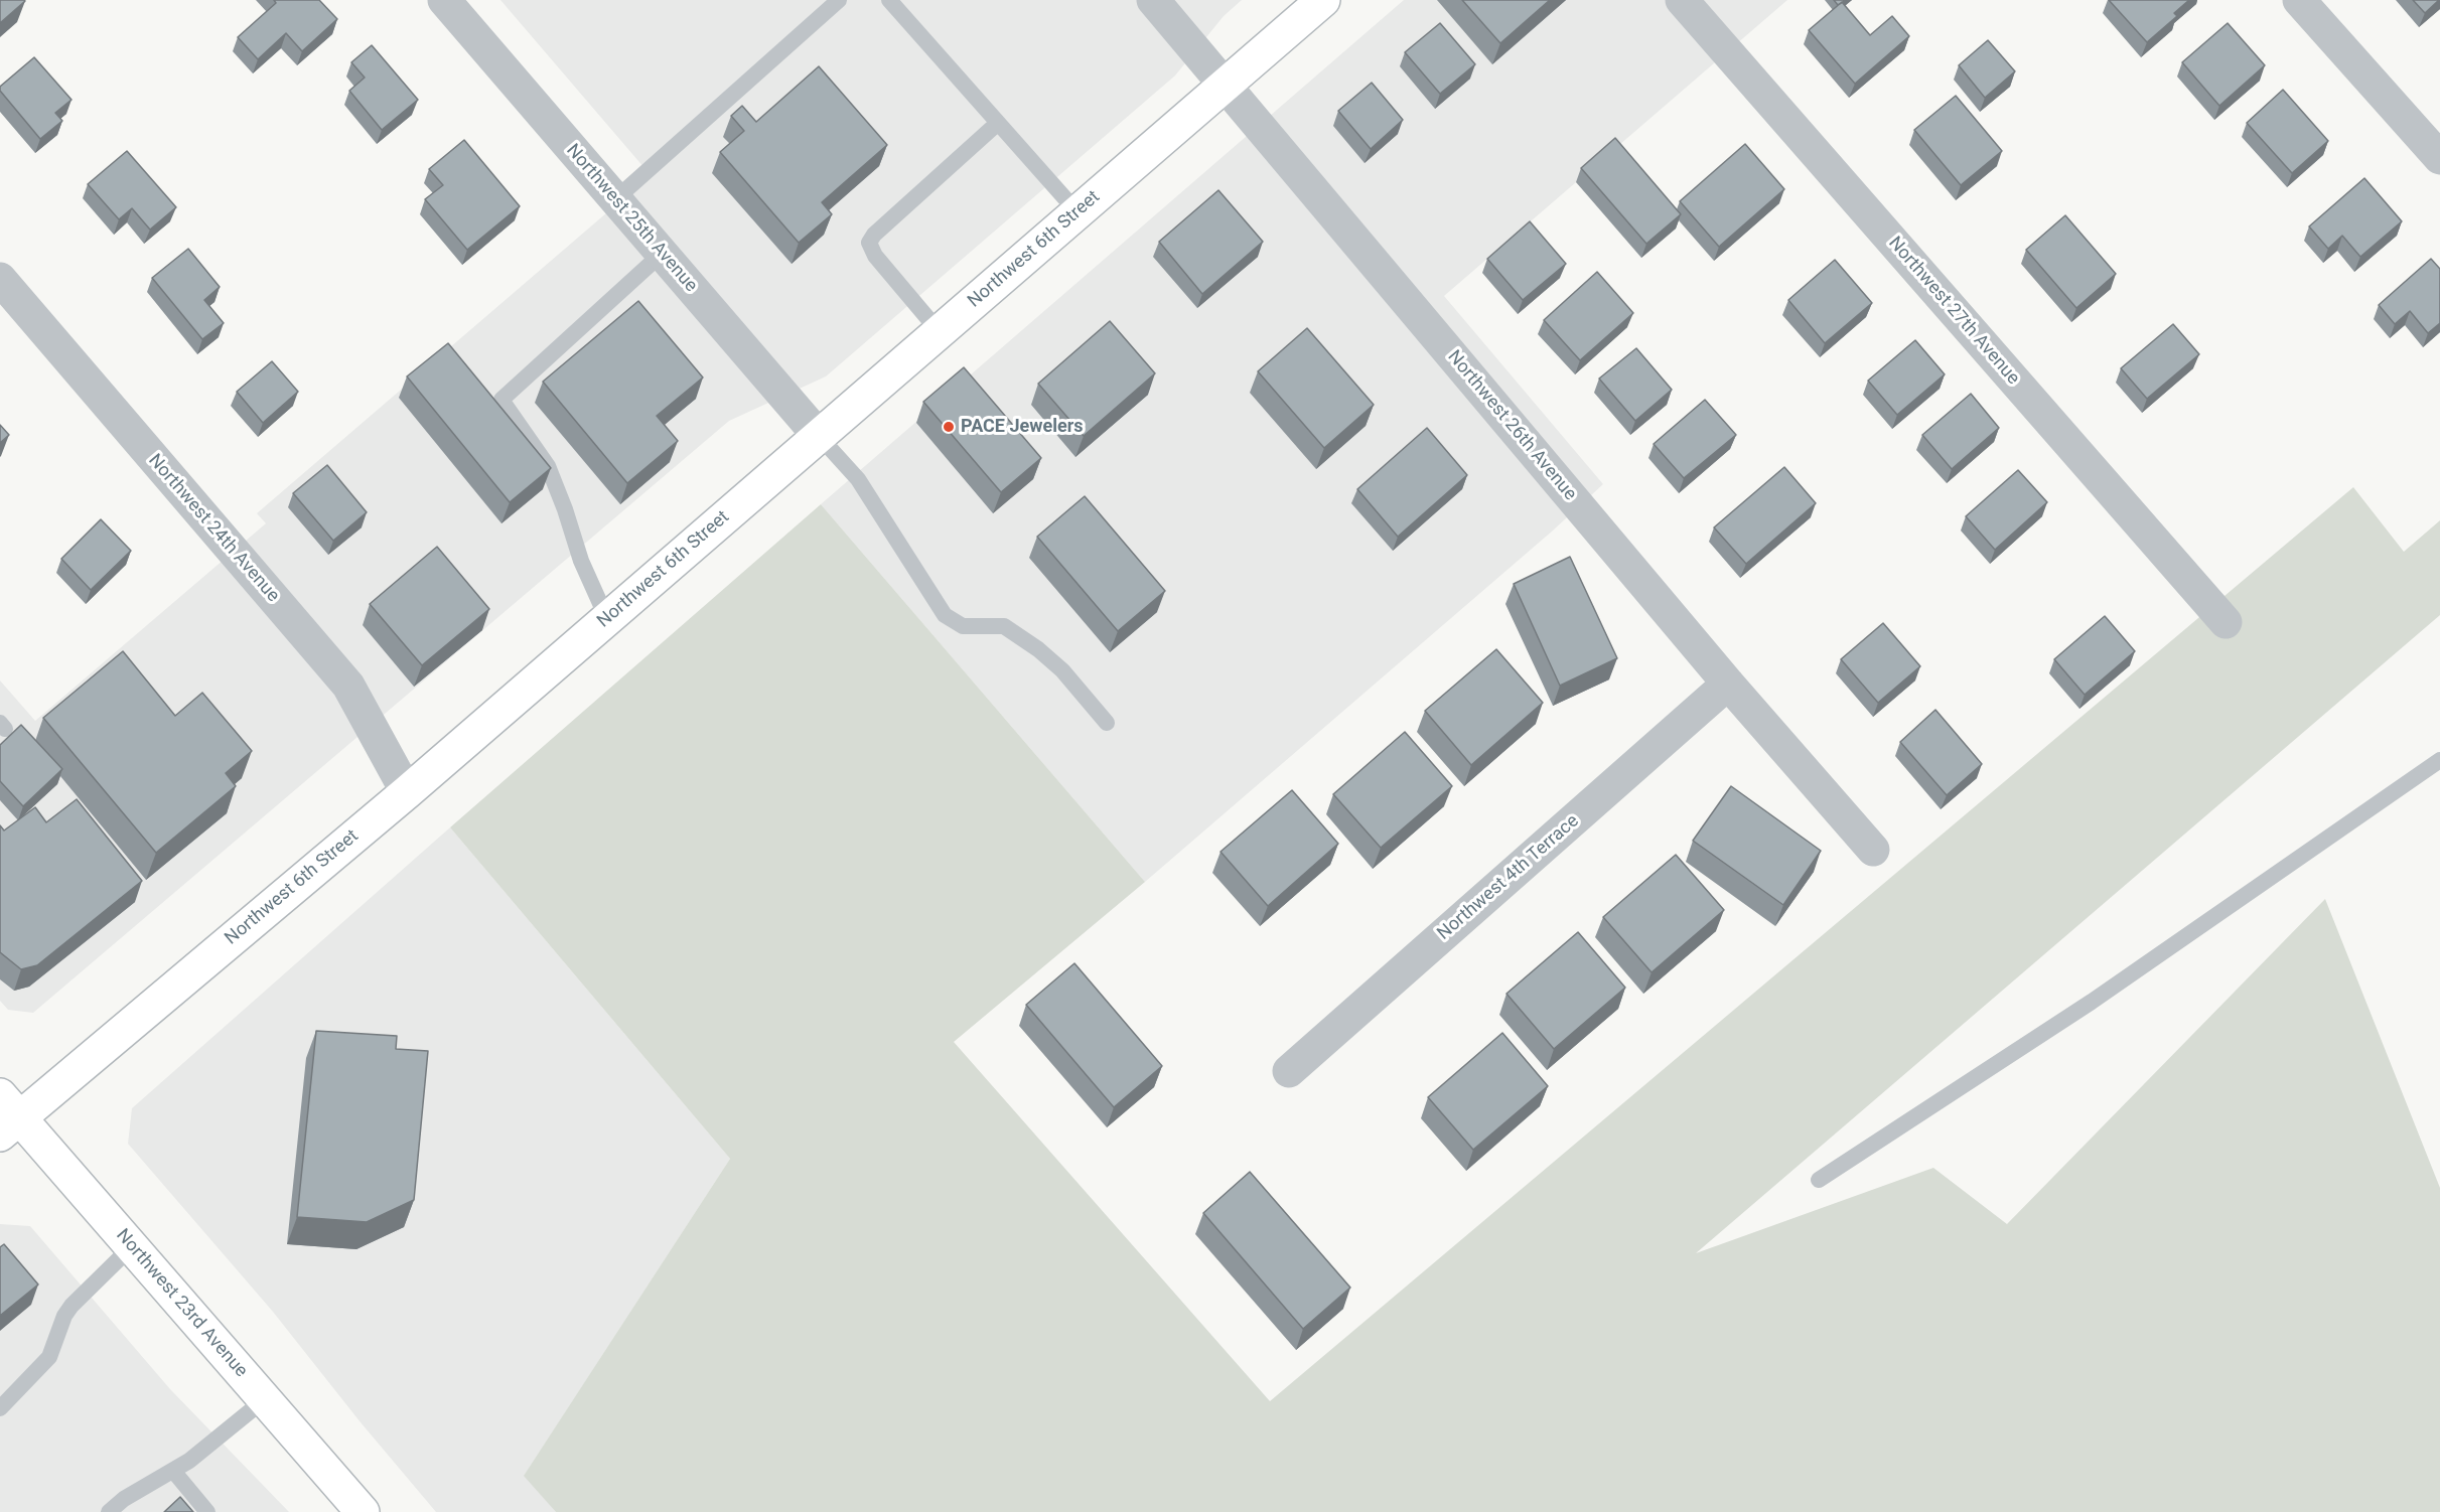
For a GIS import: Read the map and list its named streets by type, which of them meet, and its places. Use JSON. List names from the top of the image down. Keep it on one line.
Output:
{"streets":{"main road":["Northwest 6th Street","Northwest 23rd Avenue"],"street":["Northwest 25th Avenue","Northwest 27th Avenue","Northwest 26th Avenue","Northwest 24th Avenue","Northwest 4th Terrace"]},"crossings":[["Northwest 25th Avenue","Northwest 6th Street"],["Northwest 6th Street","Northwest 26th Avenue"],["Northwest 6th Street","Northwest 24th Avenue"],["Northwest 6th Street","Northwest 23rd Avenue"],["Northwest 26th Avenue","Northwest 4th Terrace"]],"places":["PACE Jewelers"]}
